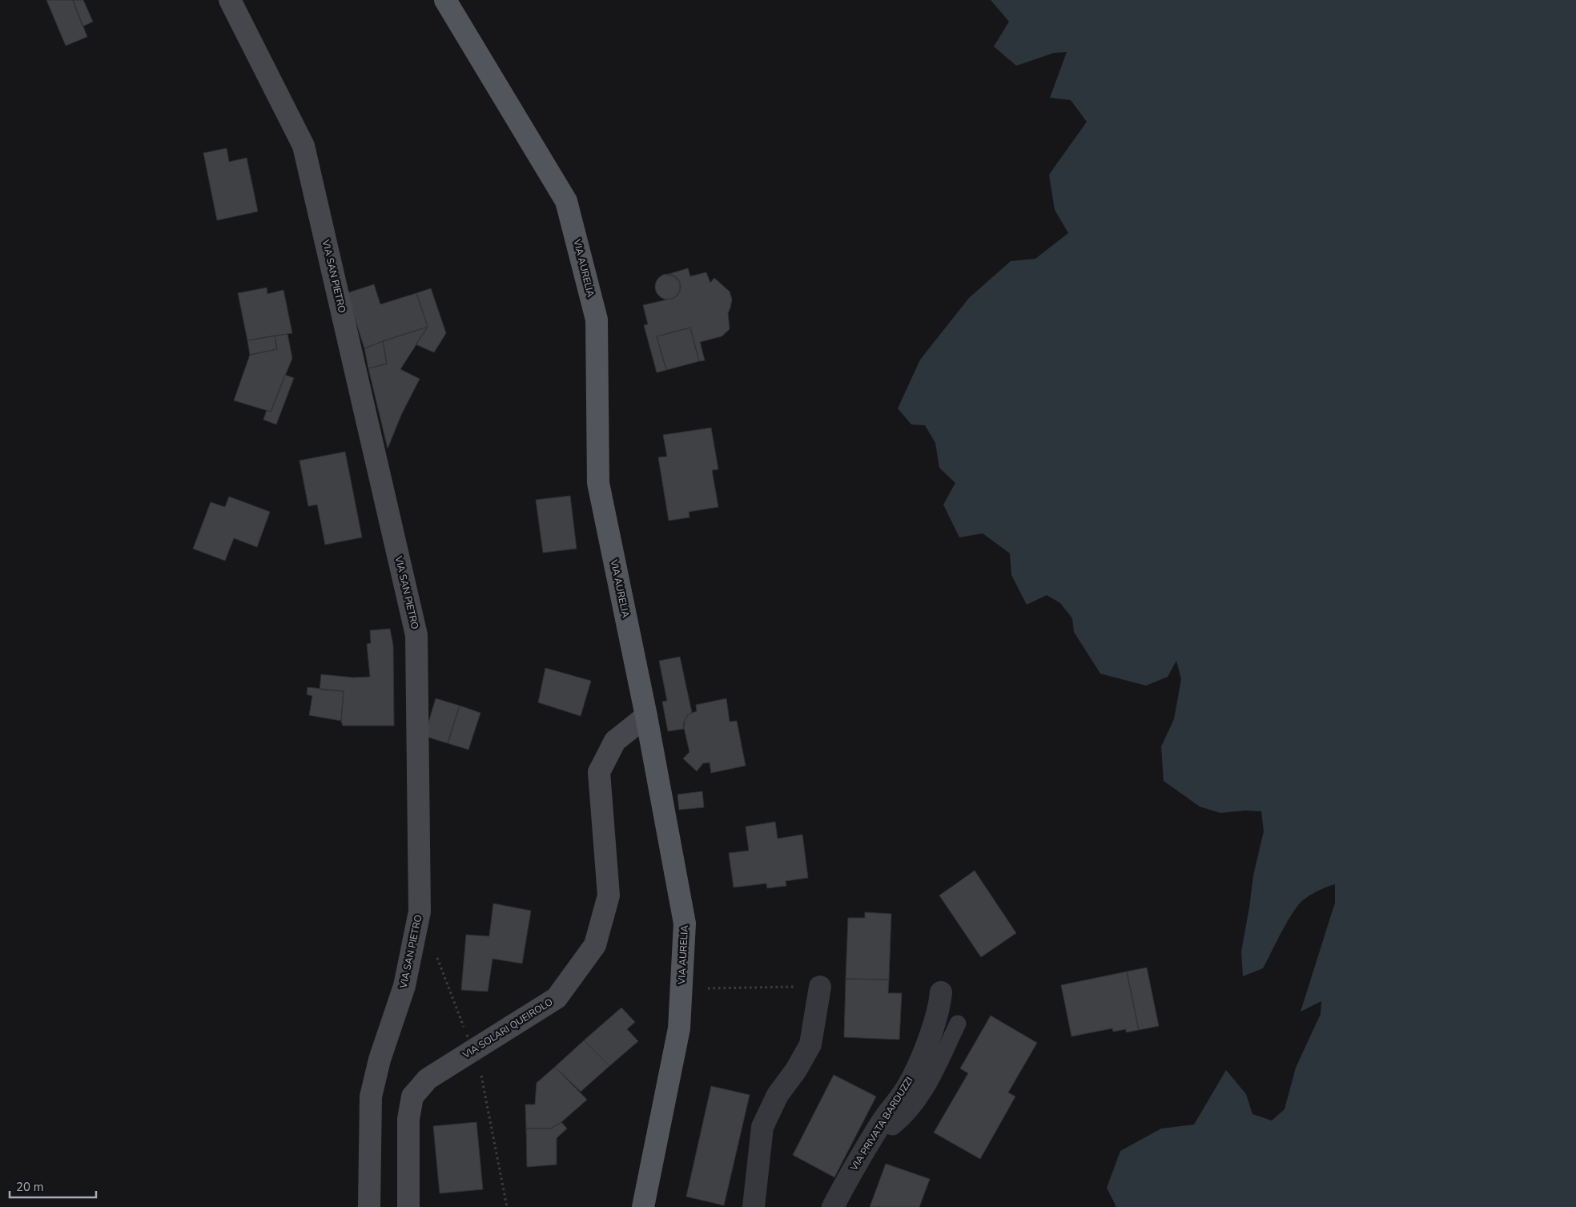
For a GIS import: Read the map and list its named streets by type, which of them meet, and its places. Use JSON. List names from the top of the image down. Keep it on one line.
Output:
{"streets":{"main road":["VIA AURELIA"],"street":["VIA SAN PIETRO","VIA SOLARI QUEIROLO","VIA PRIVATA BARDUZZI"]},"crossings":[["VIA AURELIA","VIA SOLARI QUEIROLO"]],"scale_bar":"20 m"}
